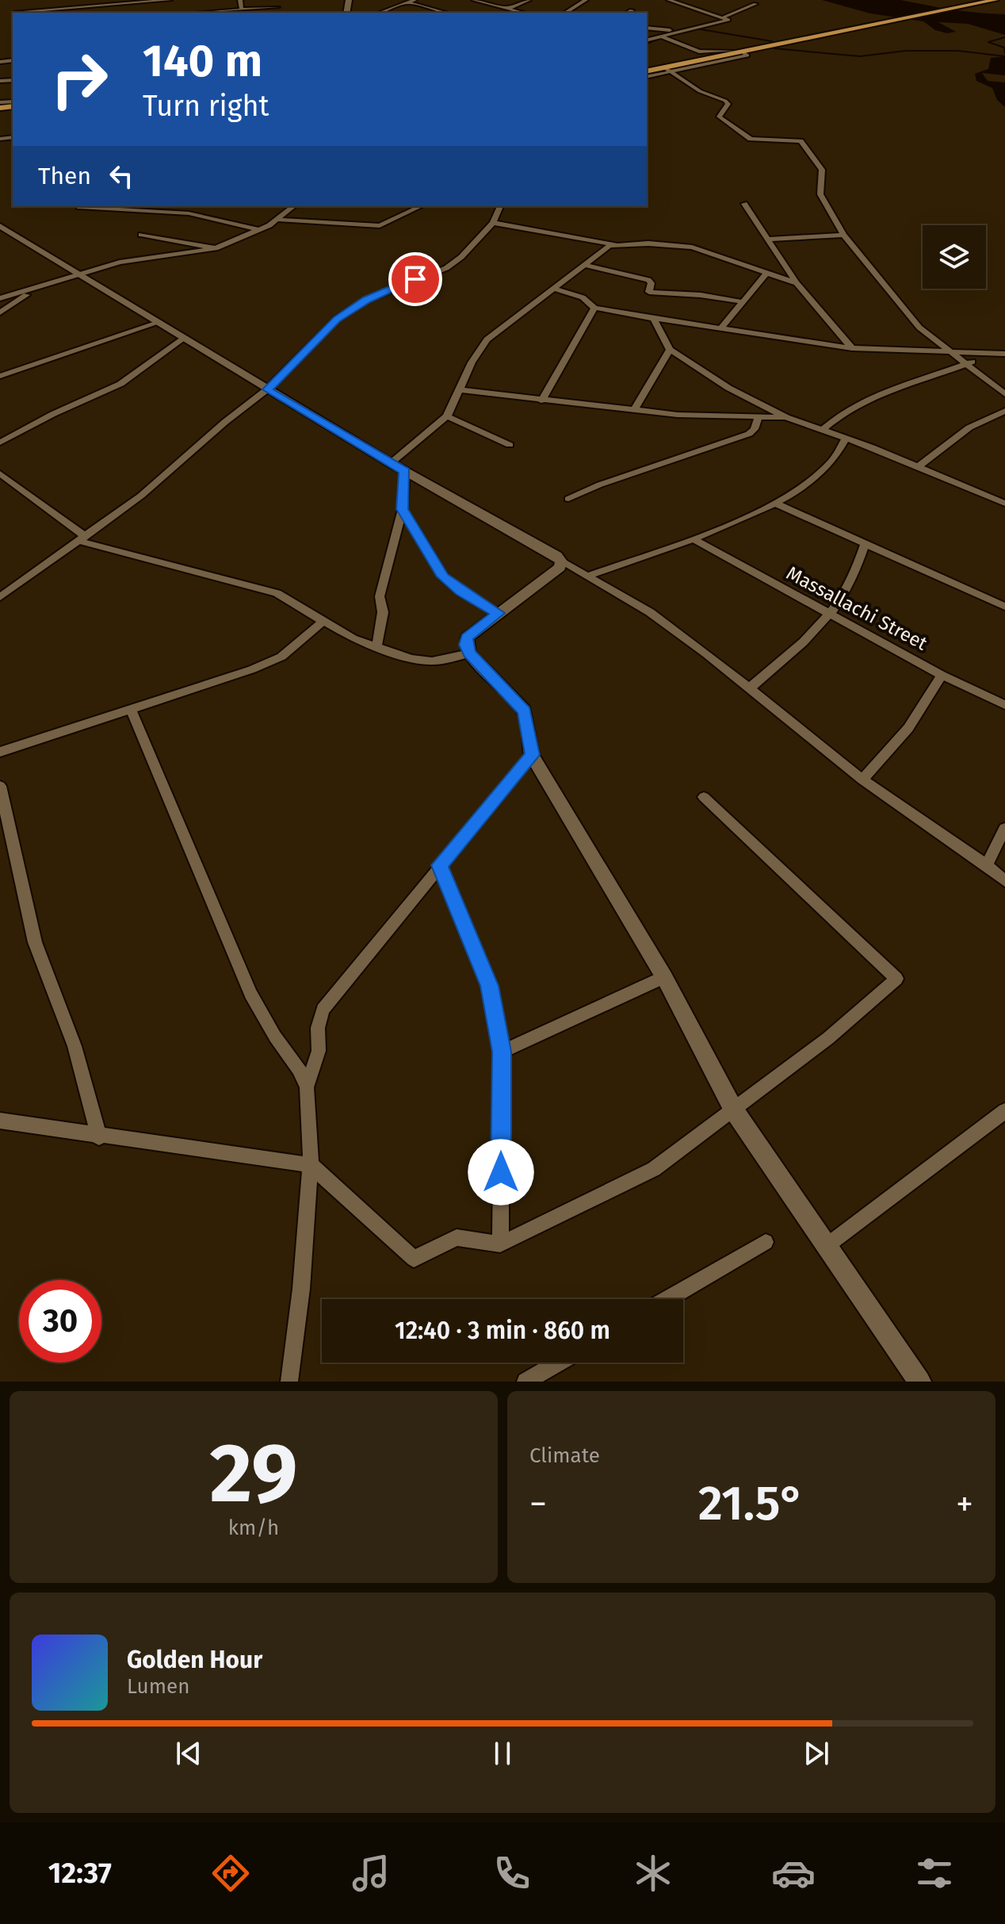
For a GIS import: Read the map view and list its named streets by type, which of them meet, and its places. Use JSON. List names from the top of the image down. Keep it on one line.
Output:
{"streets":{"street":["Massallachi Street"]},"page":{"turn":["140 m","Turn right"],"then":"Then","limit":"30","trip":"12:40 · 3 min · 860 m","tile":[["29","km/h"],"Climate"],"heat":["−","21.5°","+"],"song":["Golden Hour","Lumen"],"tabs":"12:37"}}
